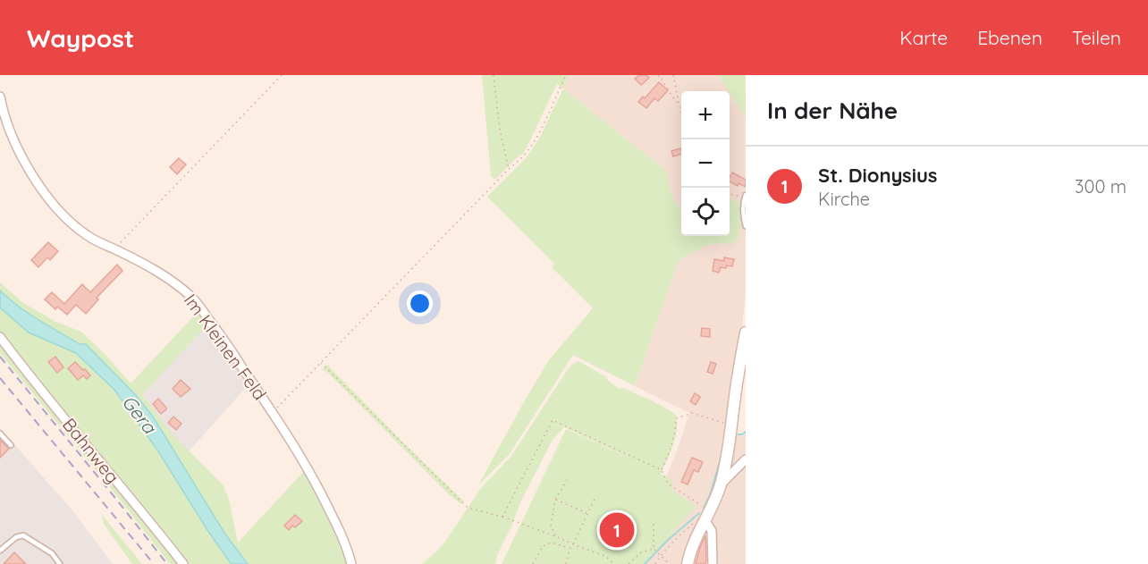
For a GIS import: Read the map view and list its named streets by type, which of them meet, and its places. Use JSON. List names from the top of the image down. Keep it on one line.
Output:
{"streets":{"street":["Im Kleinen Feld","Bahnweg"]},"water":["Gera"],"page":{"header":"Waypost","nav":["Karte","Ebenen","Teilen"],"heading":"In der Nähe","map_buttons":["+","−"],"list":[{"mark":"1","name":"St. Dionysius","note":"Kirche","value":"300 m"}],"pins":"1"}}
